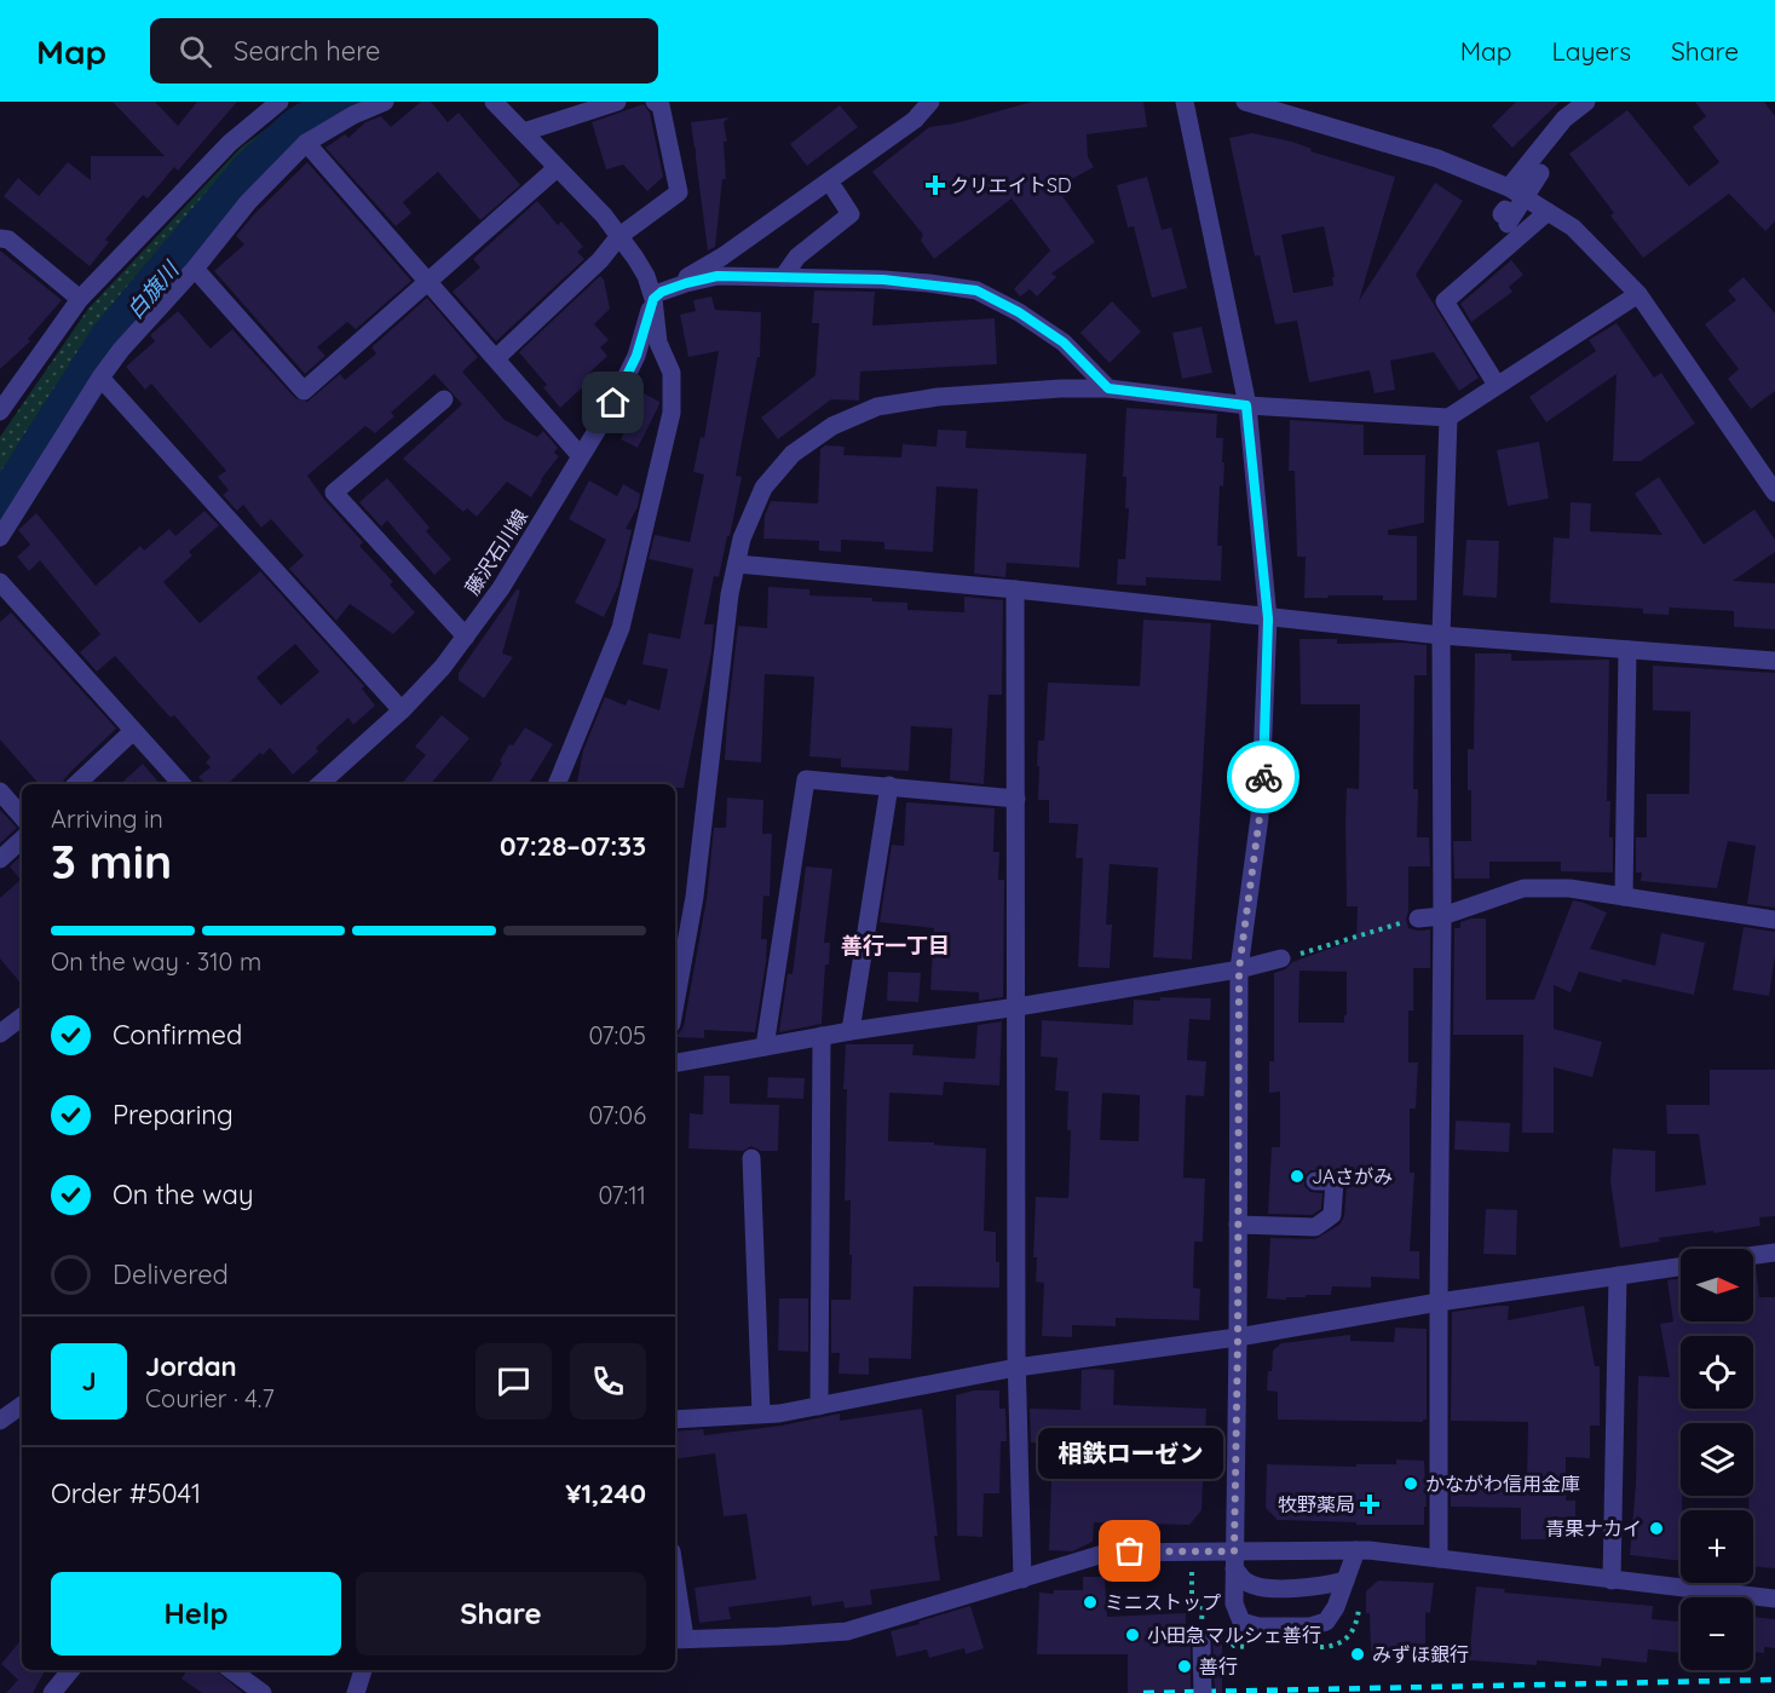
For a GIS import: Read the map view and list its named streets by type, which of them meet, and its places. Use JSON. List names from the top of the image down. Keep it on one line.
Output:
{"streets":{"street":["藤沢石川線"]},"districts":["善行一丁目"],"water":["白旗川"],"places":{"health":["クリエイトSD","牧野薬局"],"other":["JAさがみ","かながわ信用金庫","青果ナカイ","相鉄ローゼン","ミニストップ","小田急マルシェ善行","みずほ銀行","善行"]},"north":"right","page":{"header":"Map","search":"Search here","nav":["Map","Layers","Share"],"heading":["3 min","Arriving in","07:28–07:33"],"panel":["Jordan","Courier · 4.7","Order #5041","¥1,240"],"bar":"On the way · 310 m","list":[["Confirmed","07:05"],["Preparing","07:06"],["On the way","07:11"],"Delivered"],"map_buttons":["+","−"],"round":"J","bubble":"相鉄ローゼン","buttons":["Help","Share"]}}
